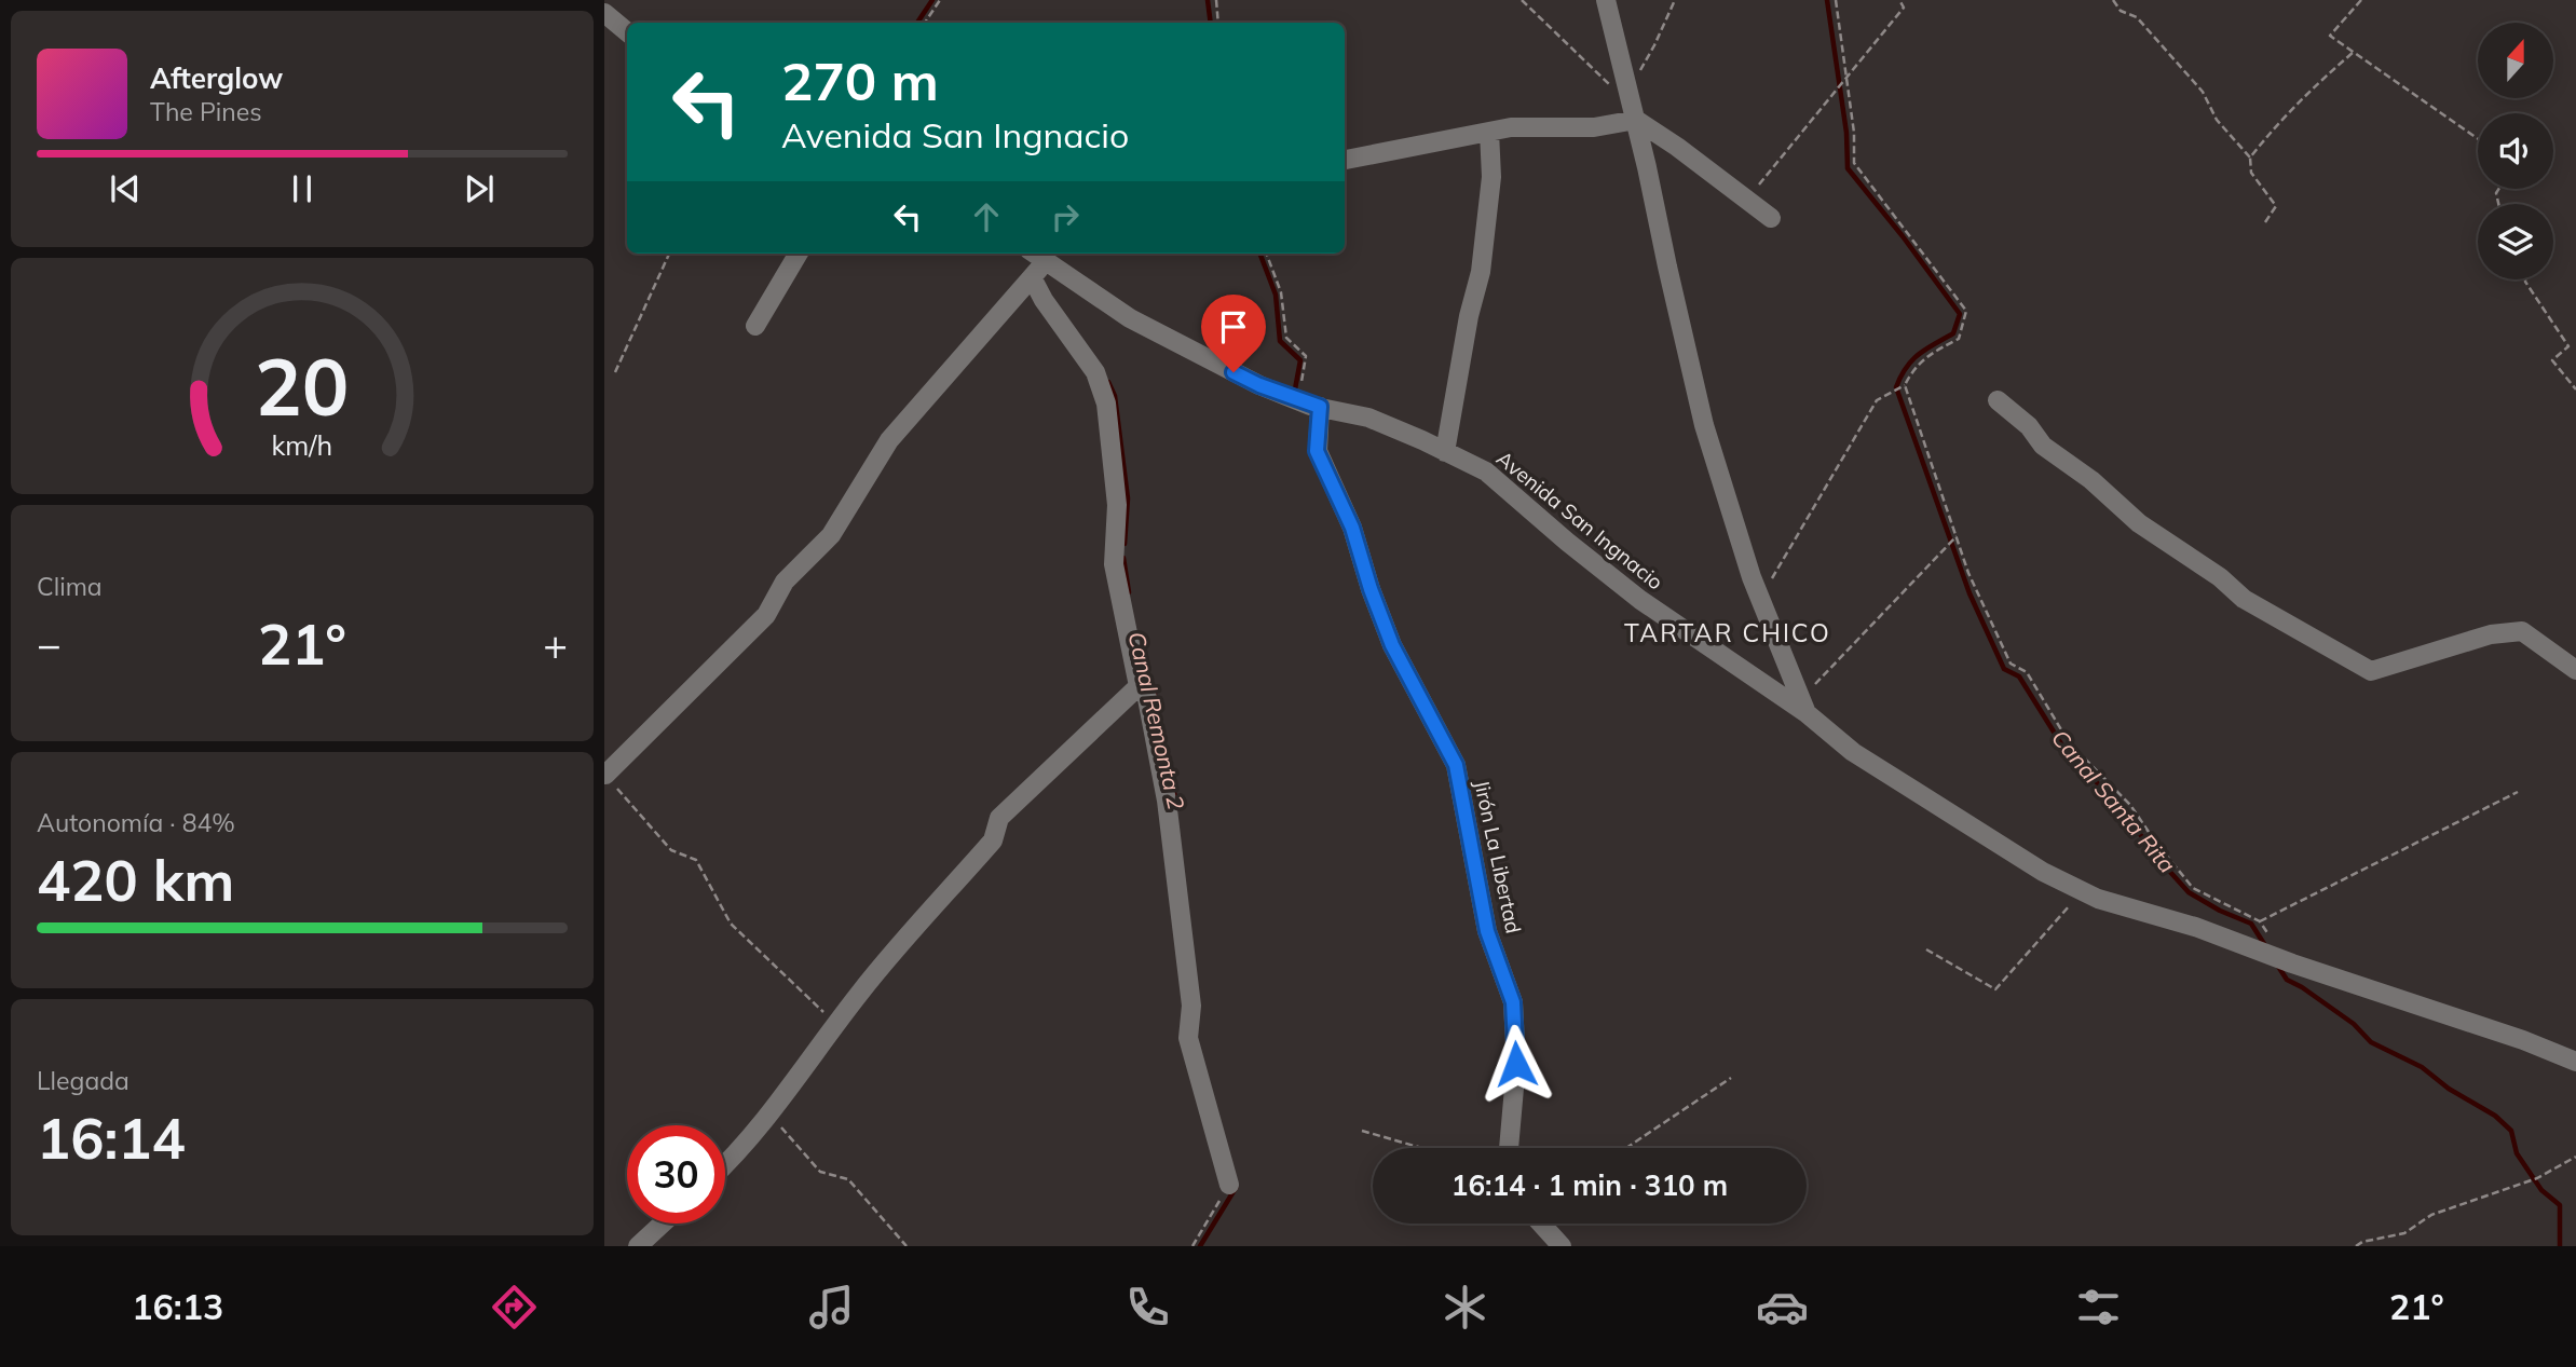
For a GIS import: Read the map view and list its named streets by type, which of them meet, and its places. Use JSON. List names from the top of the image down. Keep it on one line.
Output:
{"streets":{"street":["Avenida San Ingnacio","Jirón La Libertad"]},"crossings":[["Avenida San Ingnacio","Jirón La Libertad"]],"districts":["TARTAR CHICO"],"water":["Canal Remonta 2","Canal Santa Rita"],"north":"top","page":{"turn":["270 m","Avenida San Ingnacio"],"song":["Afterglow","The Pines"],"tile":["Clima",["Autonomía · 84%","420 km"],["Llegada","16:14"]],"heat":["−","21°","+"],"limit":"30","trip":"16:14 · 1 min · 310 m","tabs":["16:13","21°"],"gauge":["20","km/h"]}}
